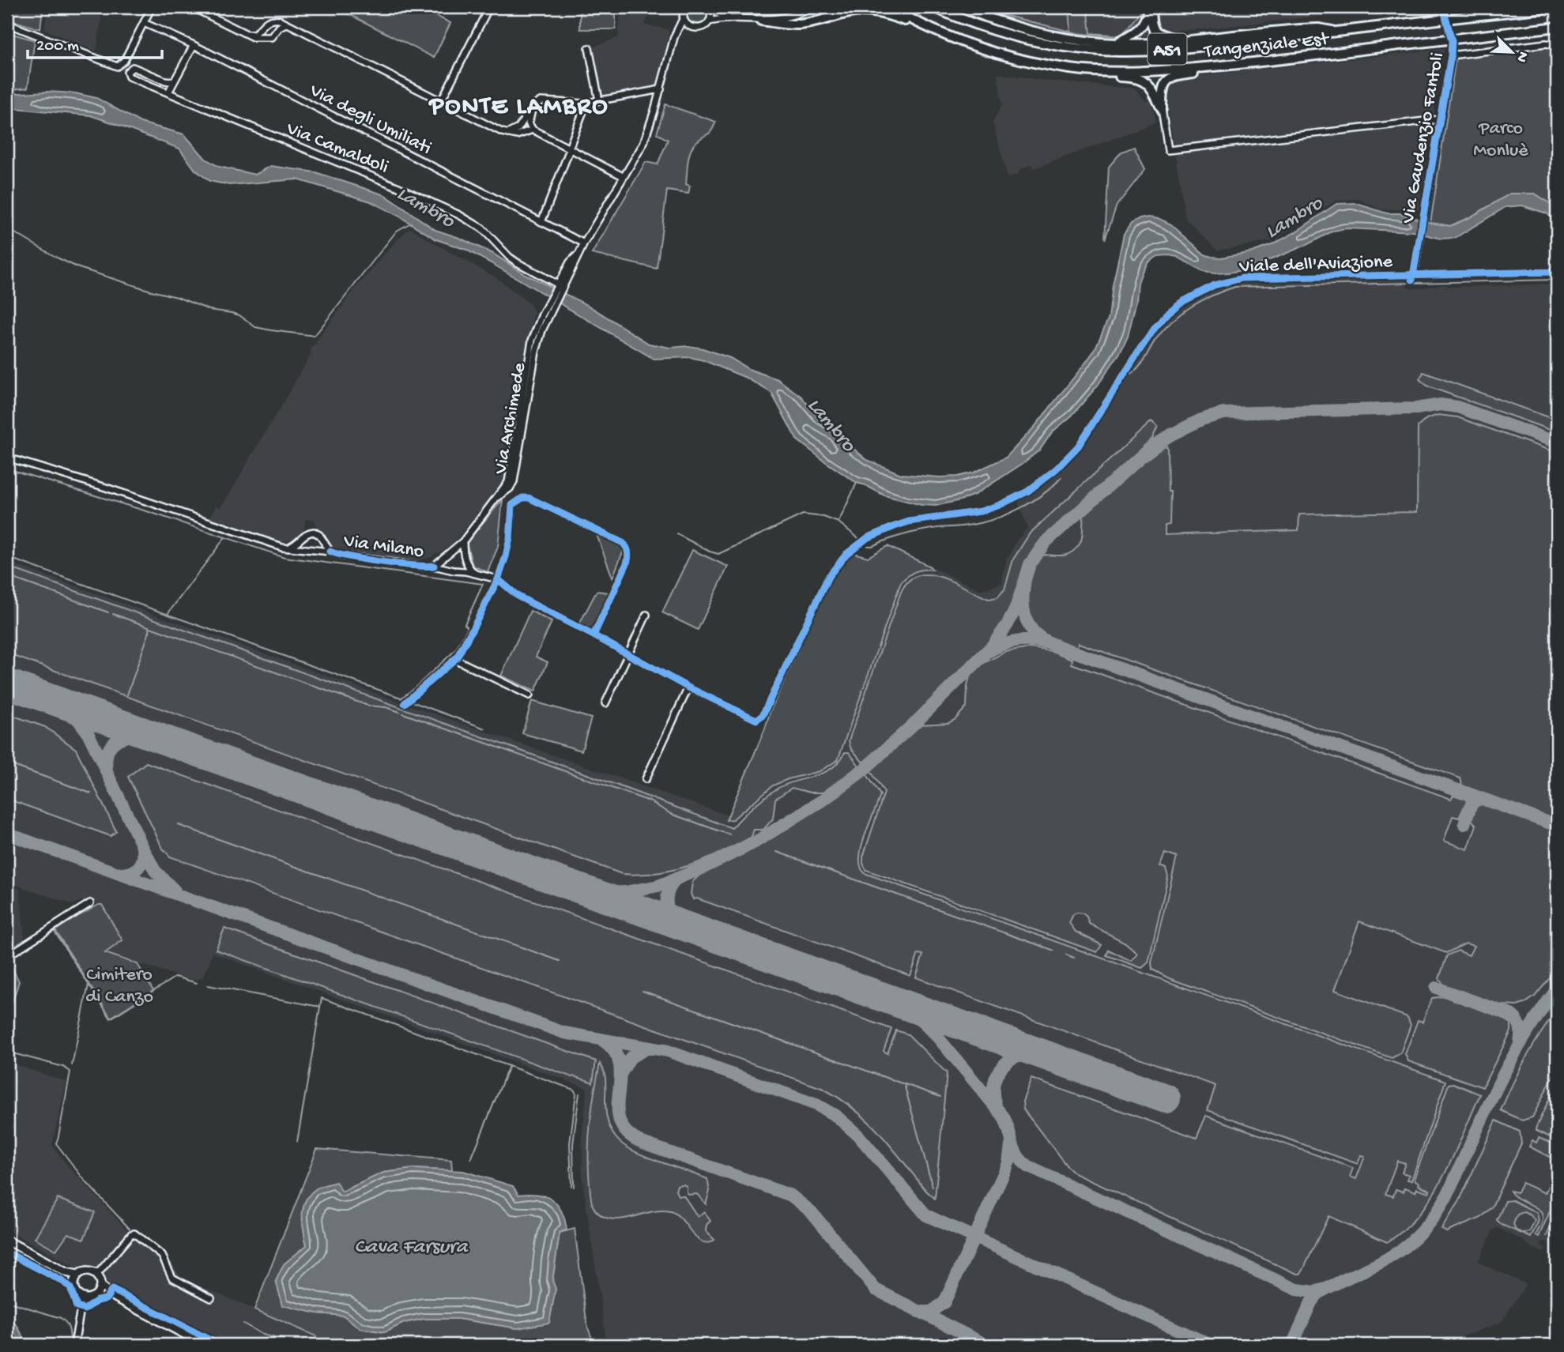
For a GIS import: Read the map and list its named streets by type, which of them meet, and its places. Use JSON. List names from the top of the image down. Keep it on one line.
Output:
{"streets":{"highway":["Tangenziale Est","A51"],"street":["Via degli Umiliati","Via Gaudenzio Fantoli","Via Camaldoli","Viale dell'Aviazione","Via Archimede","Via Milano"]},"crossings":[["Via degli Umiliati","Via Archimede"],["Via Gaudenzio Fantoli","Viale dell'Aviazione"],["Via Camaldoli","Via Archimede"],["Via Archimede","Via Milano"]],"districts":["PONTE LAMBRO"],"water":["Lambro","Cava Farsura"],"parks":["Parco Monluè","Cimitero di Canzo"],"scale_bar":"200 m","north":"bottom right"}
